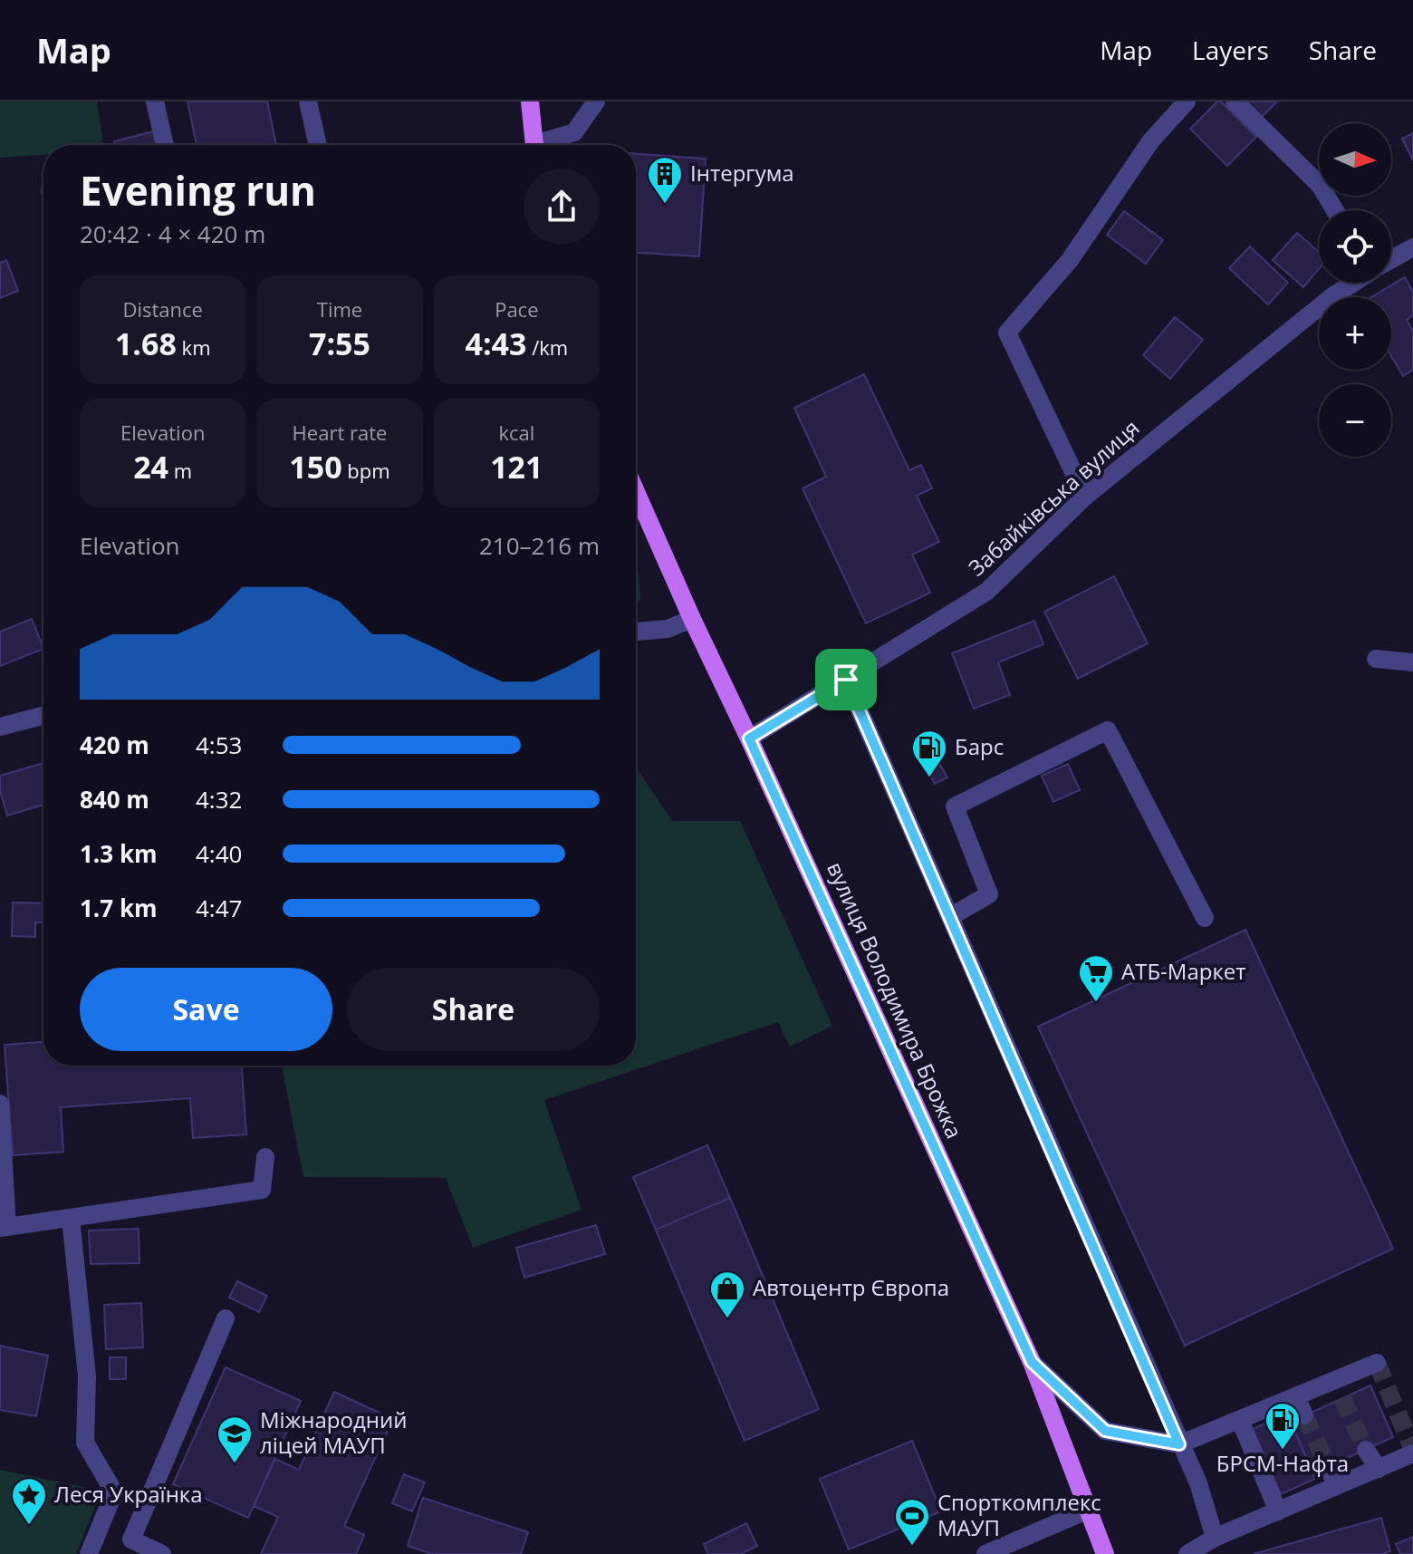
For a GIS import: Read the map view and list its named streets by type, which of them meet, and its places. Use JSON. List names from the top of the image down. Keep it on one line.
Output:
{"streets":{"main road":["вулиця Володимира Брожка"],"street":["Забайківська вулиця"]},"crossings":[["Забайківська вулиця","вулиця Володимира Брожка"]],"places":{"building":["Інтергума"],"fuel station":["Барс","БРСМ-Нафта"],"supermarket":["АТБ-Маркет"],"shop":["Автоцентр Європа"],"school or university":["Міжнародний ліцей МАУП"],"place":["Леся Українка"],"sports":["Спорткомплекс МАУП"]},"north":"right","page":{"header":"Map","nav":["Map","Layers","Share"],"map_buttons":["+","−"],"heading":["Evening run","20:42 · 4 × 420 m"],"stats":[["Distance","1.68 km"],["Time","7:55"],["Pace","4:43 /km"],["Elevation","24 m"],["Heart rate","150 bpm"],["kcal","121"]],"chart":["Elevation","210–216 m"],"list":[{"name":"420 m","note":"4:53"},{"name":"840 m","note":"4:32"},{"name":"1.3 km","note":"4:40"},{"name":"1.7 km","note":"4:47"}],"buttons":["Save","Share"]}}
